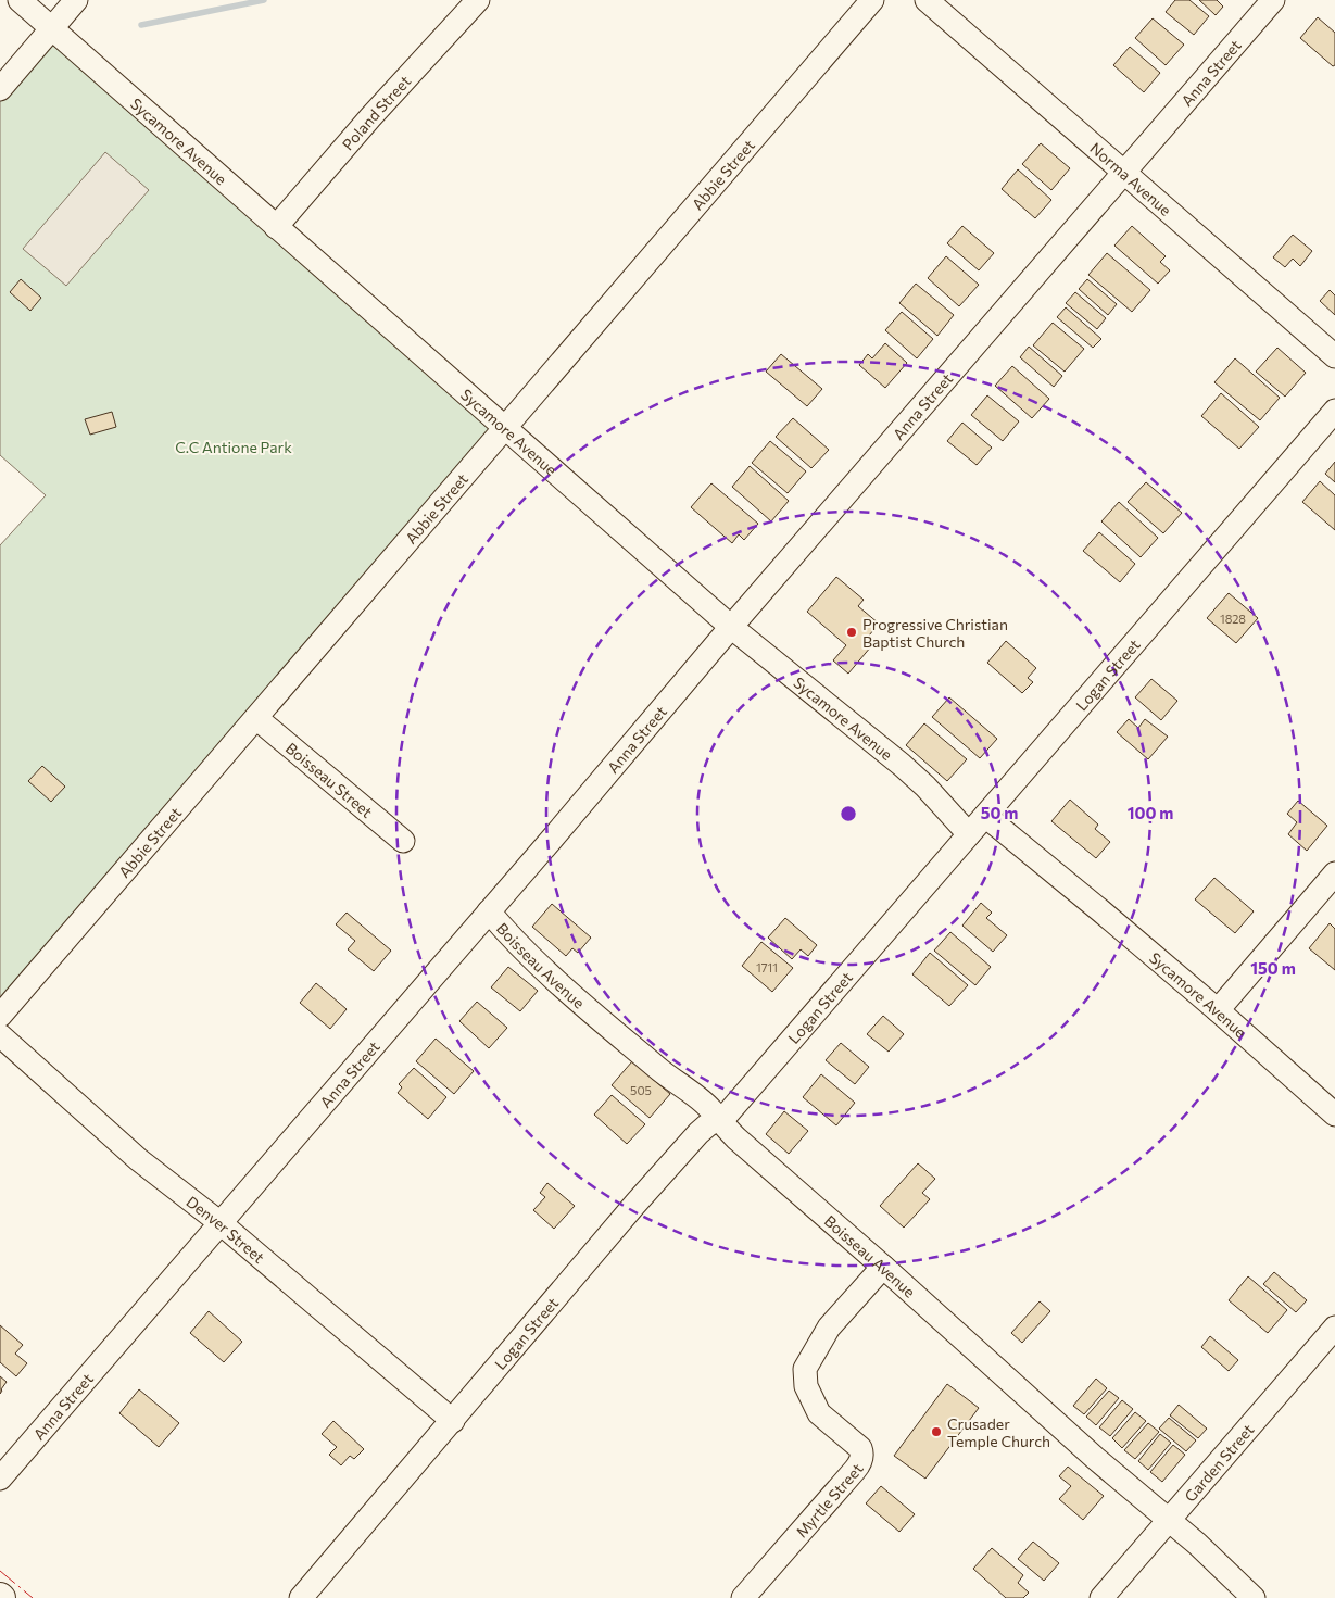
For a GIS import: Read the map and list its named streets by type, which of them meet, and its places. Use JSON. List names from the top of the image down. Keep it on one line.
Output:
{"streets":{"street":["Anna Street","Poland Street","Sycamore Avenue","Abbie Street","Norma Avenue","Logan Street","Boisseau Street","Boisseau Avenue","Denver Street","Garden Street","Myrtle Street"]},"crossings":[["Anna Street","Sycamore Avenue"],["Anna Street","Norma Avenue"],["Anna Street","Boisseau Avenue"],["Anna Street","Denver Street"],["Poland Street","Sycamore Avenue"],["Sycamore Avenue","Abbie Street"],["Sycamore Avenue","Logan Street"],["Abbie Street","Boisseau Street"],["Logan Street","Boisseau Avenue"],["Logan Street","Denver Street"],["Boisseau Avenue","Garden Street"],["Boisseau Avenue","Myrtle Street"]],"parks":["C.C Antione Park"],"places":["Progressive Christian Baptist Church","Crusader Temple Church"],"house_numbers":["1828","1711","505"],"rings":["50 m","100 m","150 m"]}
